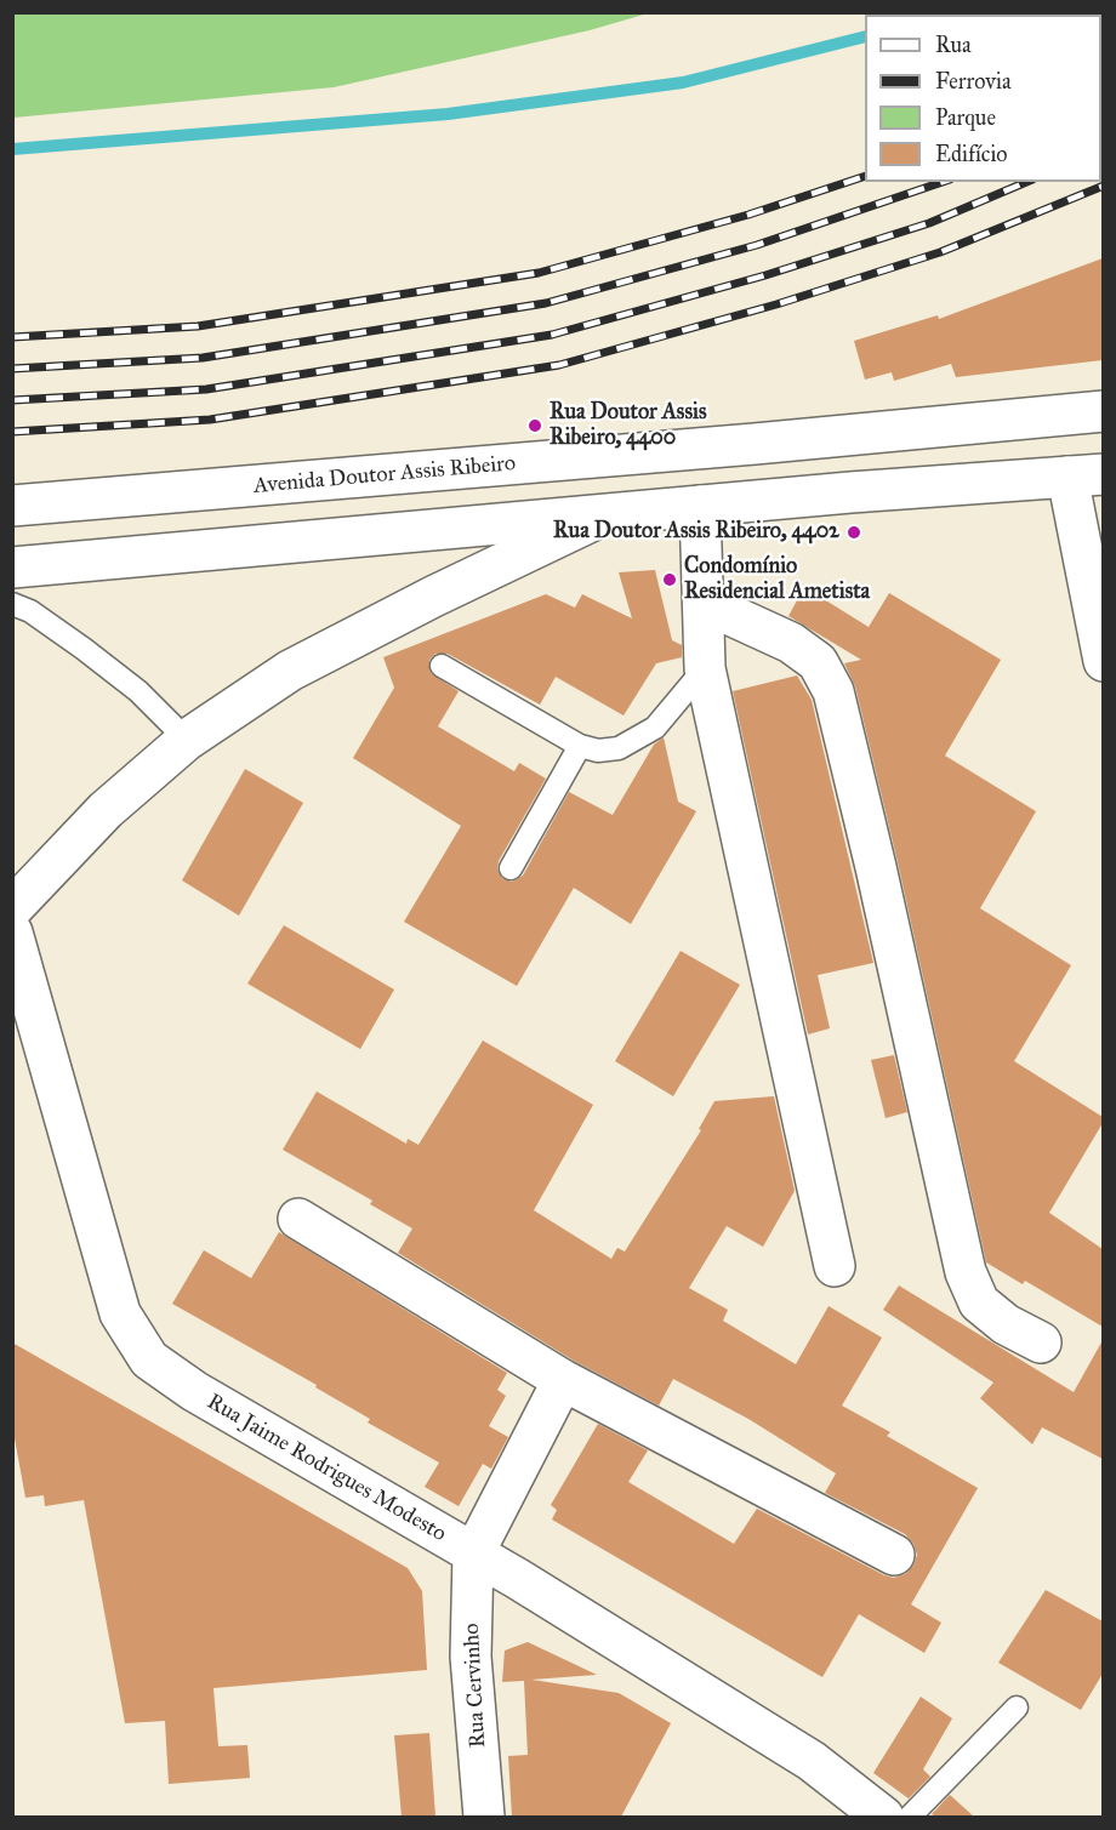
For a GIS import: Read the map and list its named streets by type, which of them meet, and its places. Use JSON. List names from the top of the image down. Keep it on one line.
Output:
{"streets":{"street":["Avenida Doutor Assis Ribeiro","Rua Jaime Rodrigues Modesto","Rua Cervinho"]},"crossings":[["Rua Jaime Rodrigues Modesto","Rua Cervinho"]],"places":["Rua Doutor Assis Ribeiro, 4400","Rua Doutor Assis Ribeiro, 4402","Condomínio Residencial Ametista"],"legend":["Rua","Ferrovia","Parque","Edifício"]}
